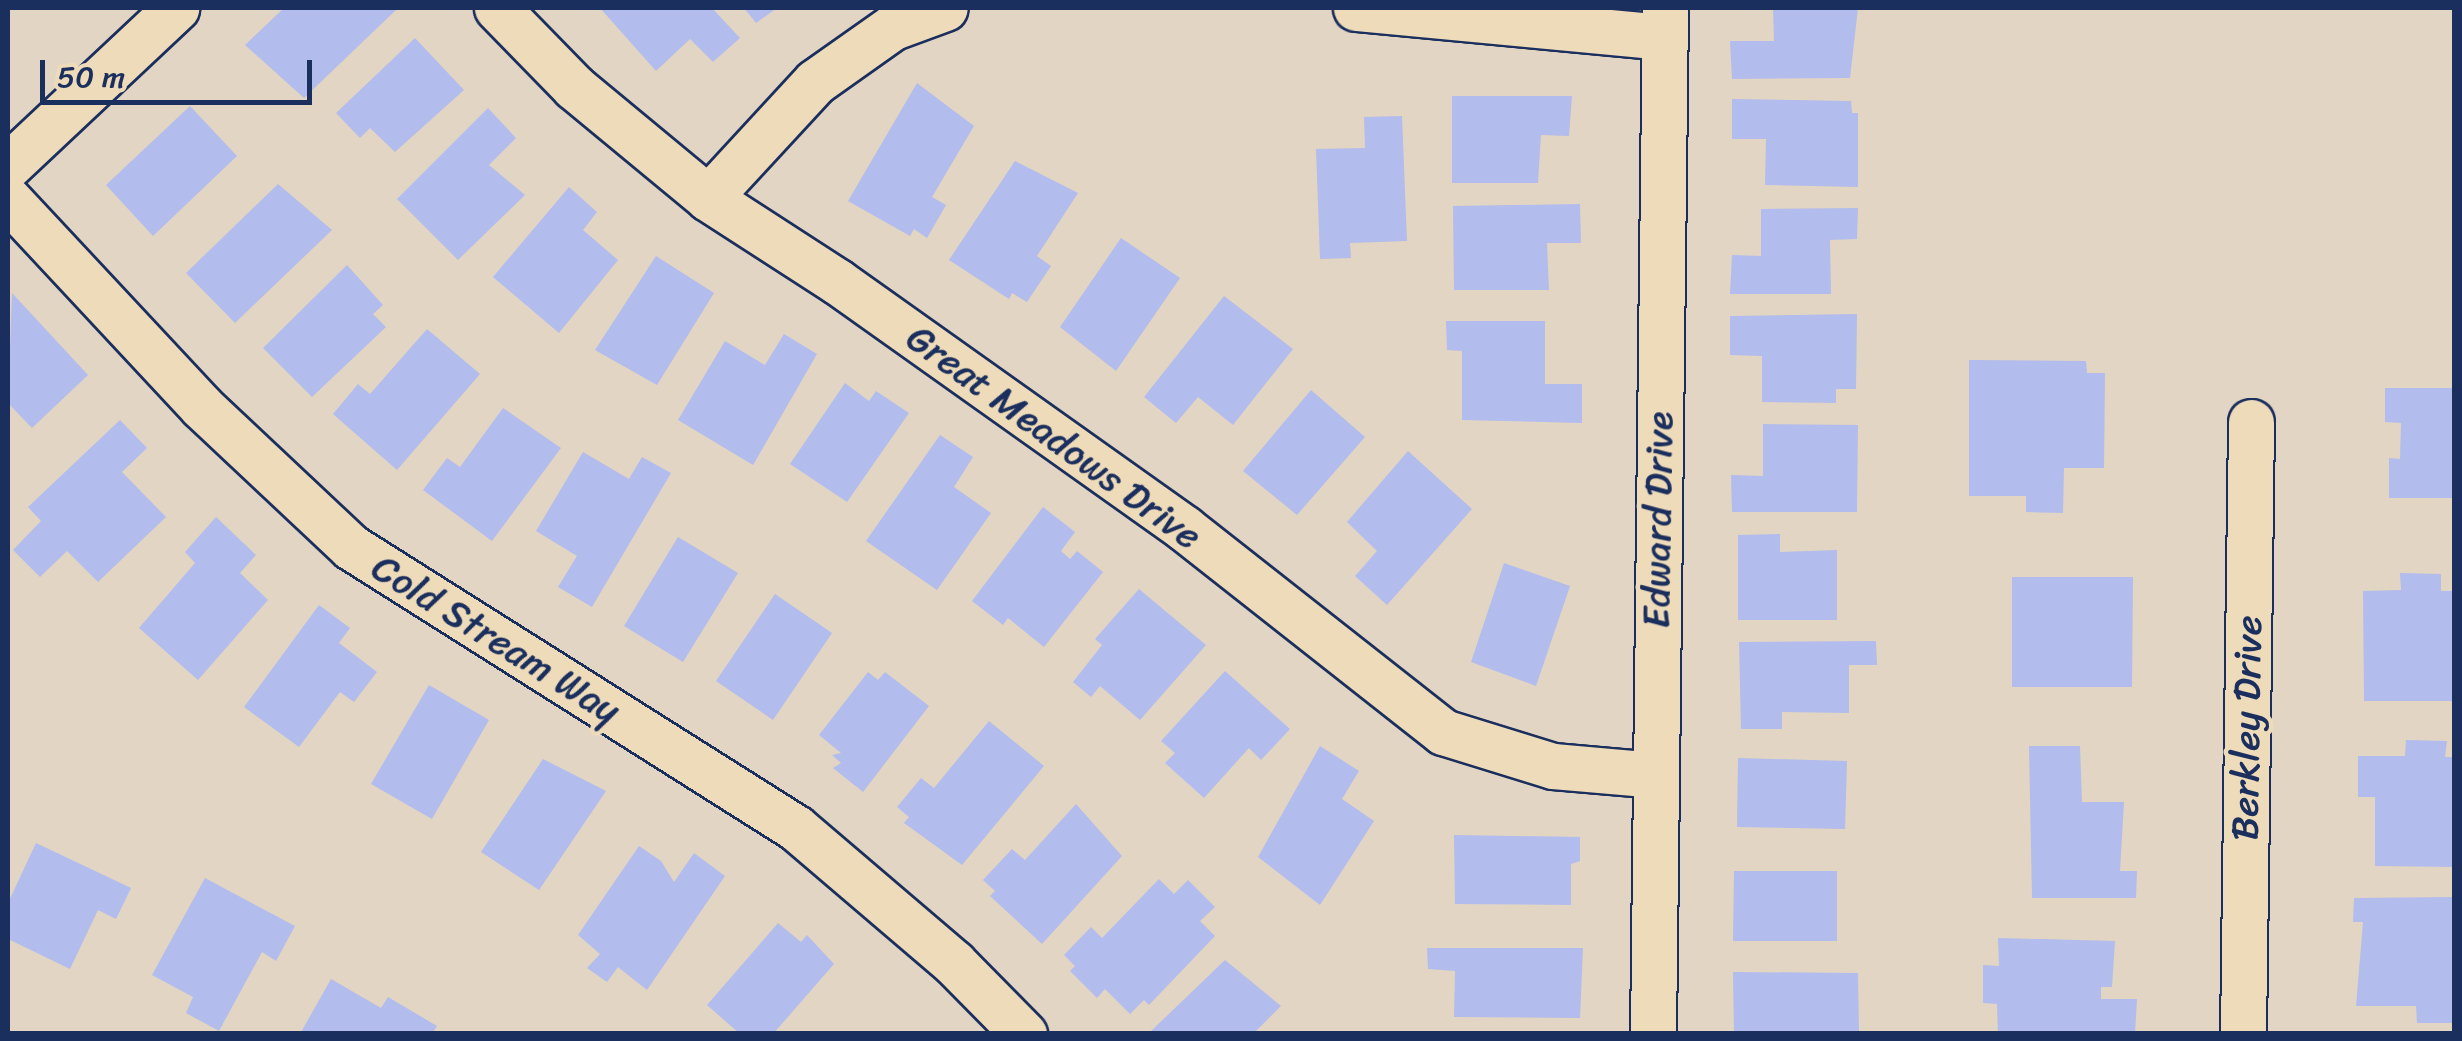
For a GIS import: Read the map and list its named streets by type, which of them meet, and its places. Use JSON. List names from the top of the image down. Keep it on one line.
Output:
{"streets":{"street":["Great Meadows Drive","Edward Drive","Cold Stream Way","Berkley Drive"]},"crossings":[["Great Meadows Drive","Edward Drive"]],"scale_bar":"50 m"}
